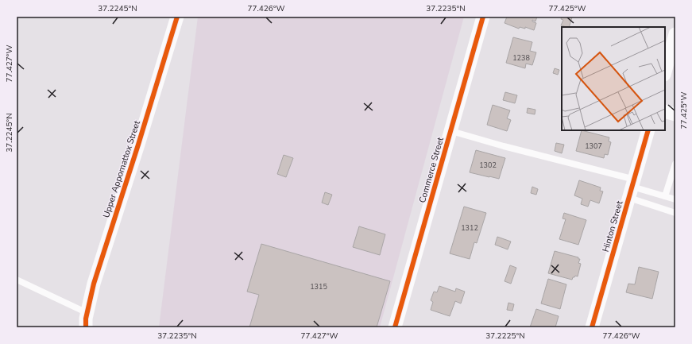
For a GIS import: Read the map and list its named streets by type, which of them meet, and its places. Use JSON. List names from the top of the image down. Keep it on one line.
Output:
{"streets":{"street":["Upper Appomattox Street","Commerce Street","Hinton Street"]},"house_numbers":["1238","1307","1302","1312","1315"],"coordinates":["37.2245°N","77.426°W","37.2235°N","77.425°W","77.427°W","37.2225°N"]}
